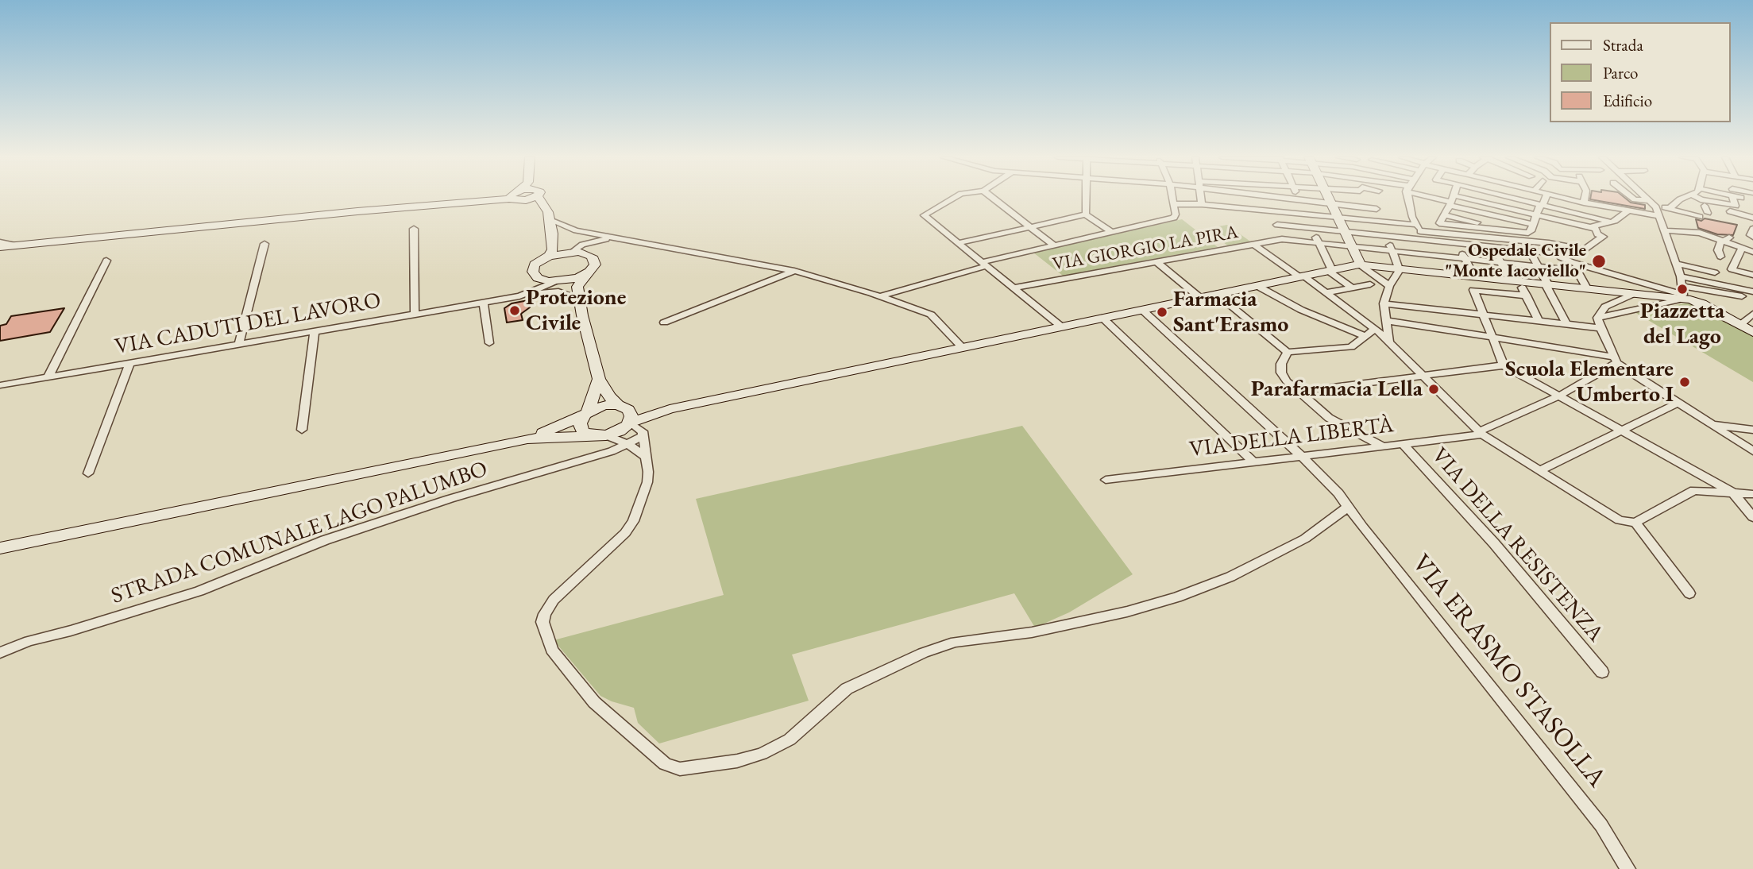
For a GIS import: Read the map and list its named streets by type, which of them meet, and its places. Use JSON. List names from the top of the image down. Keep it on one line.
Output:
{"streets":{"street":["VIA GIORGIO LA PIRA","VIA CADUTI DEL LAVORO","VIA DELLA LIBERTÀ","STRADA COMUNALE LAGO PALUMBO","VIA DELLA RESISTENZA","VIA ERASMO STASOLLA"]},"crossings":[["VIA DELLA LIBERTÀ","VIA DELLA RESISTENZA"],["VIA DELLA LIBERTÀ","VIA ERASMO STASOLLA"]],"places":["Ospedale Civile \"Monte Iacoviello\"","Piazzetta del Lago","Protezione Civile","Farmacia Sant'Erasmo","Scuola Elementare Umberto I","Parafarmacia Lella"],"legend":["Strada","Parco","Edificio"]}
